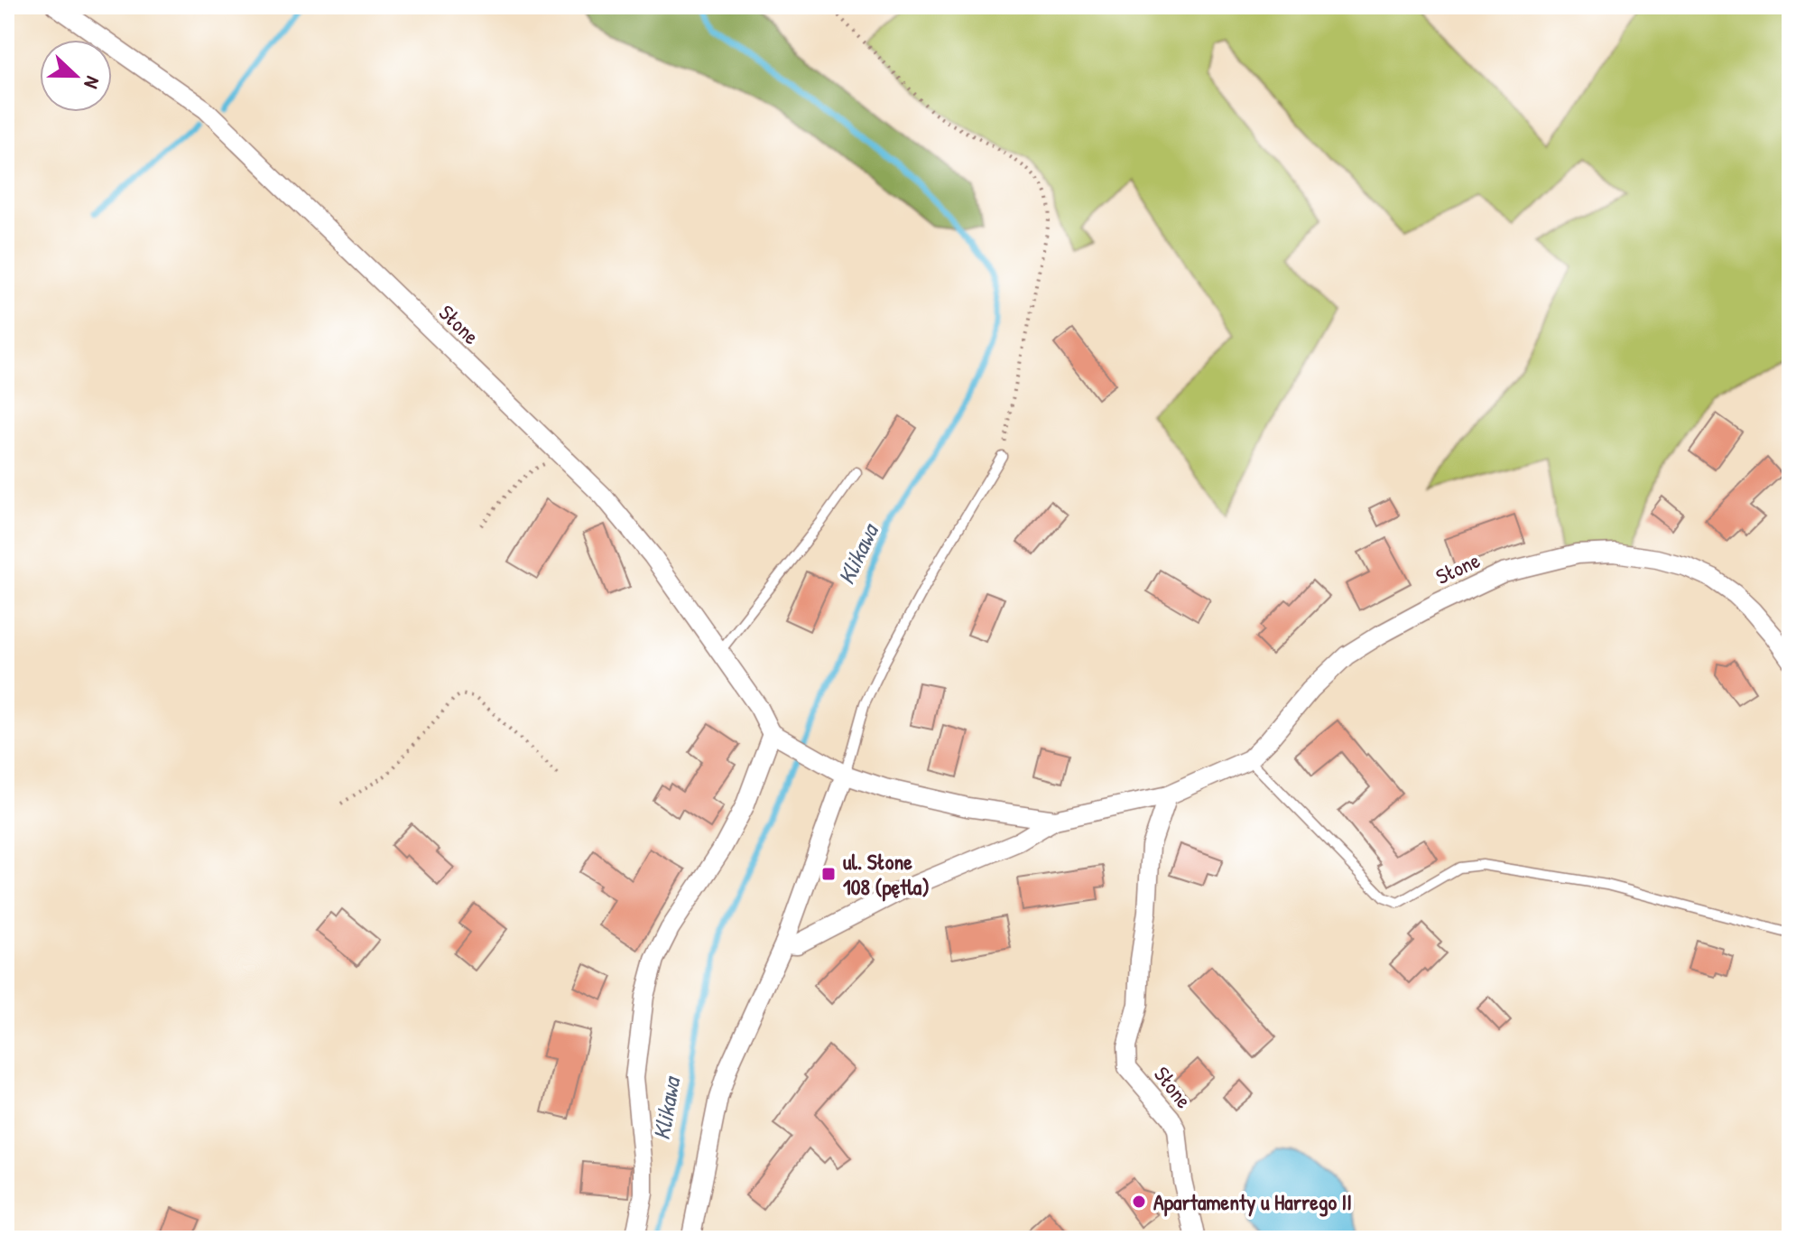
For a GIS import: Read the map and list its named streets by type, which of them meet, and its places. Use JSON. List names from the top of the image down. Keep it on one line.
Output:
{"streets":{"street":["Słone"]},"water":["Klikawa"],"places":{"transit":["ul. Słone 108 (pętla)"],"other":["Apartamenty u Harrego II"]},"north":"right"}
